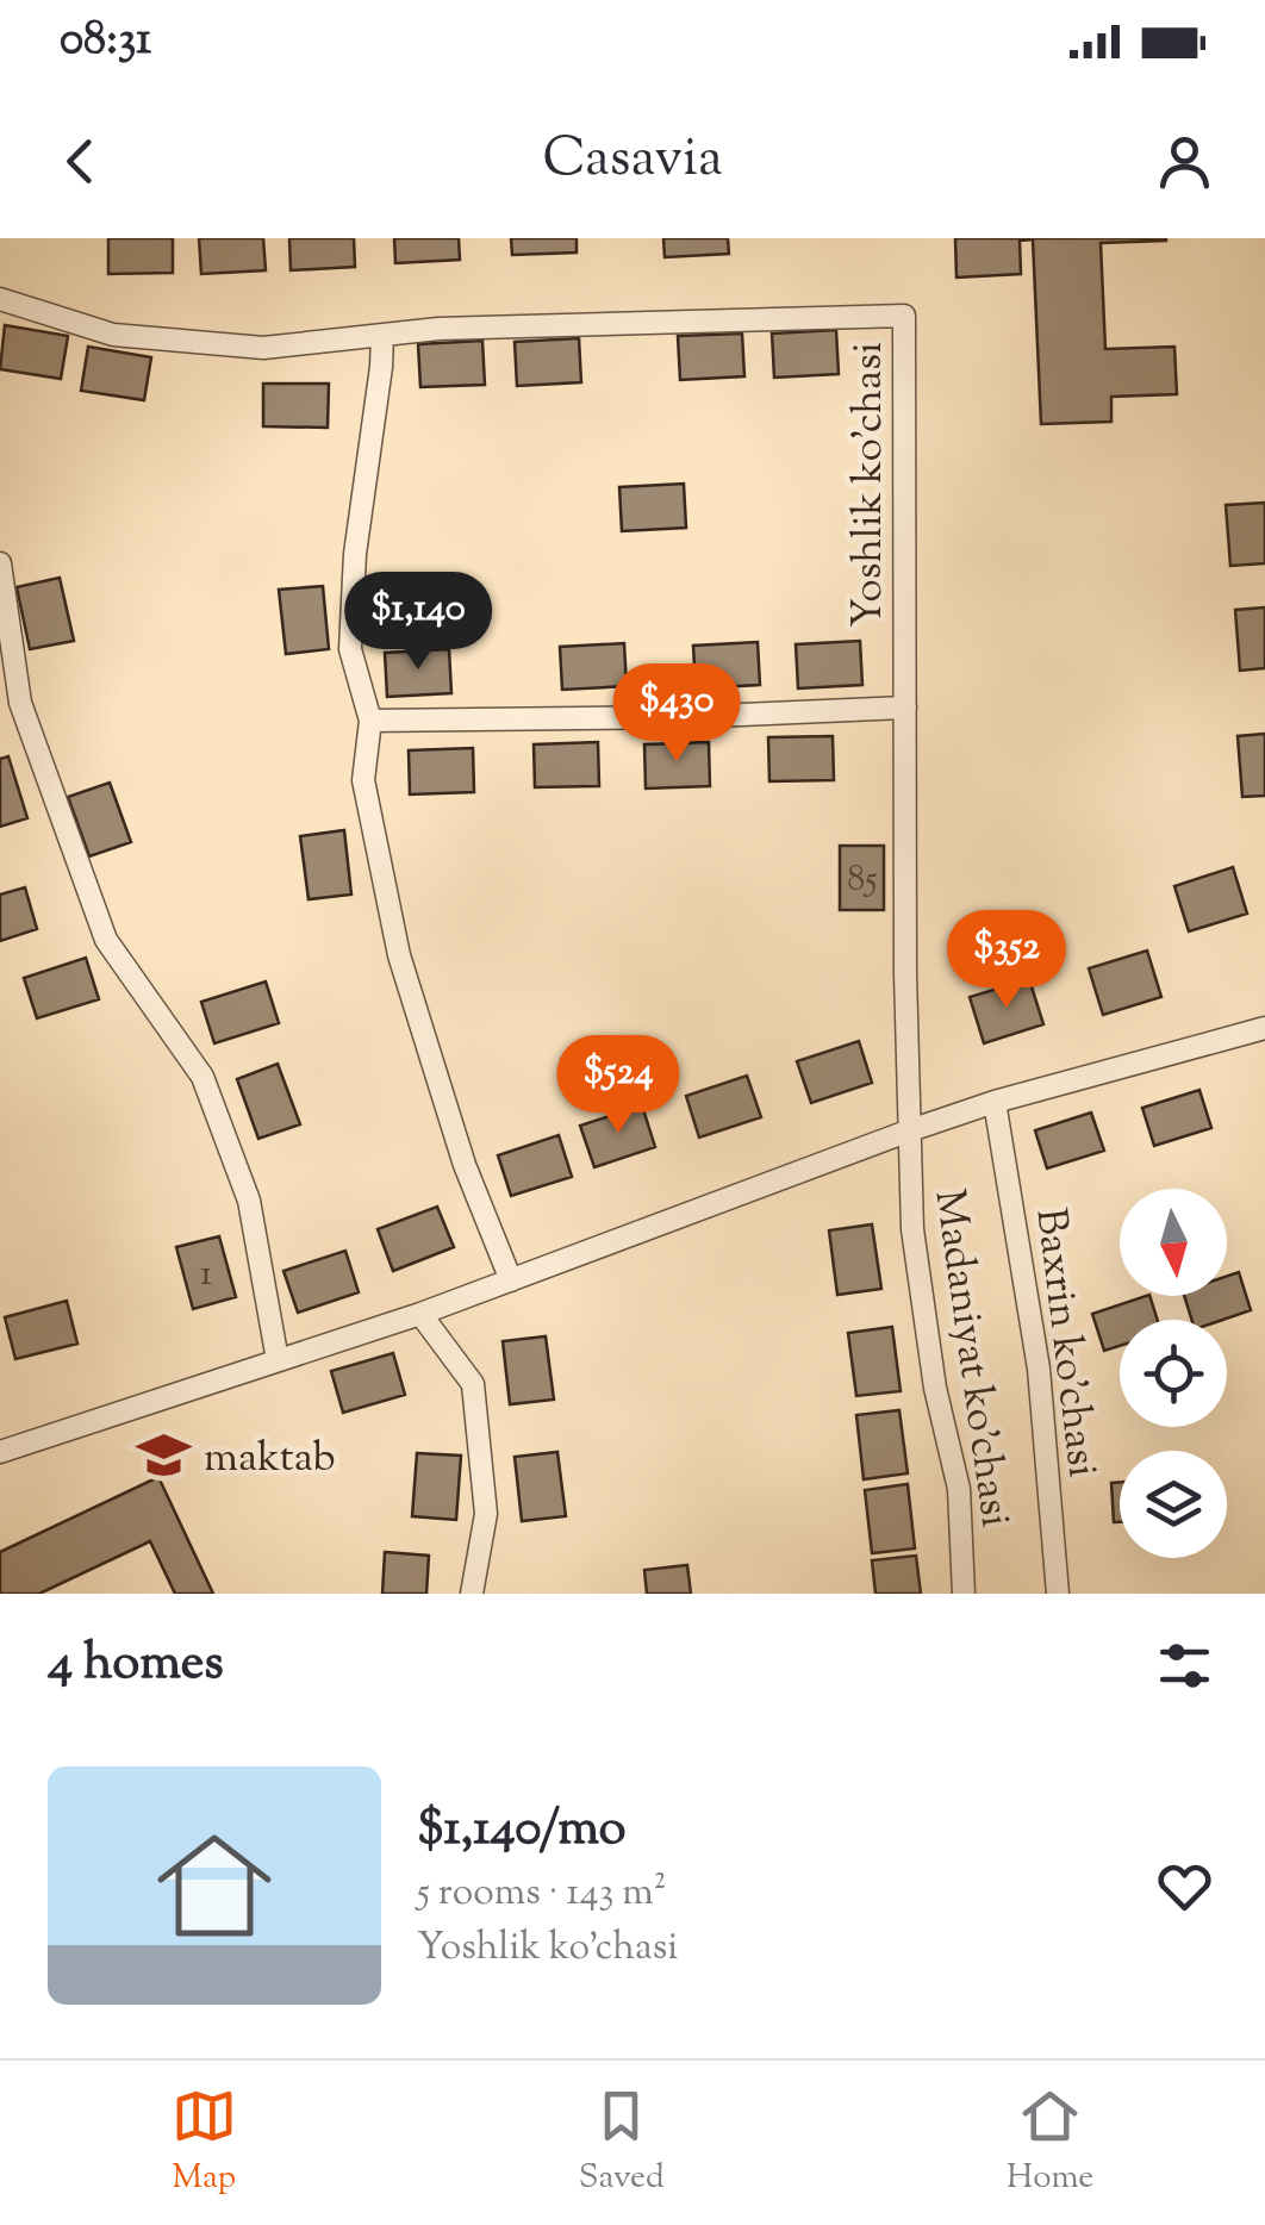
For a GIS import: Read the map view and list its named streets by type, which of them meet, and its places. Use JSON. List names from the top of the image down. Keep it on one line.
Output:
{"streets":{"street":["Yoshlik ko'chasi","Baxrin ko'chasi","Madaniyat ko'chasi"]},"crossings":[["Yoshlik ko'chasi","Madaniyat ko'chasi"]],"places":{"school or university":["maktab"]},"house_numbers":["85","1"],"north":"bottom","page":{"status":"08:31","header":"Casavia","price":["$1,140","$430","$352","$524"],"heading":"4 homes","list":[{"name":"$1,140/mo","note":"5 rooms · 143 m² · Yoshlik ko'chasi"}],"tabs":["Map","Saved","Home"]}}
